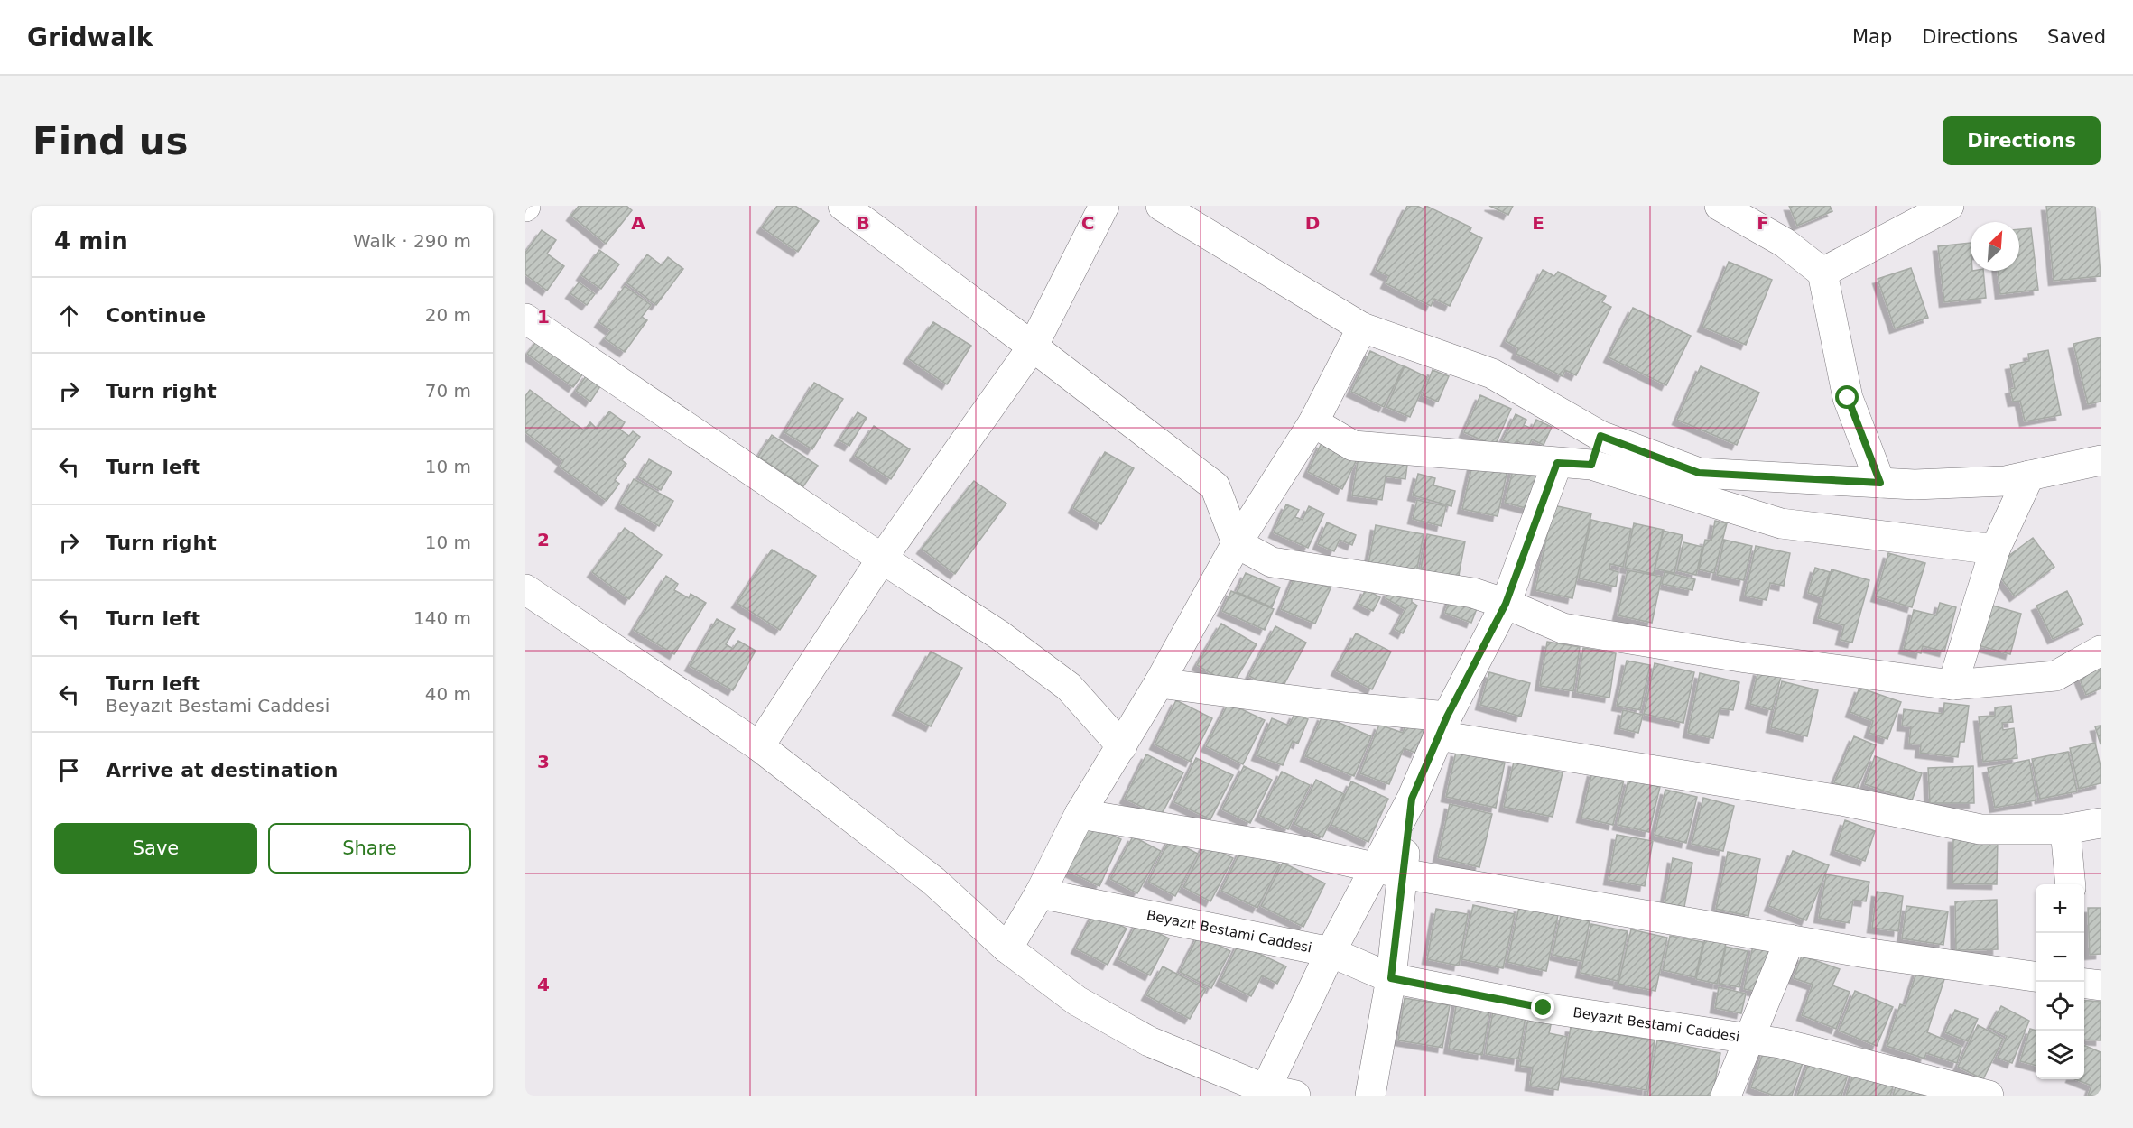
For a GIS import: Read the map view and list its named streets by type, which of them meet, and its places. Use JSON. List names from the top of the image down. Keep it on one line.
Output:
{"streets":{"street":["Beyazıt Bestami Caddesi"]},"north":"top right","page":{"header":"Gridwalk","nav":["Map","Directions","Saved"],"buttons":["Directions",["Save","Share"]],"title":"Find us","heading":["4 min","Walk · 290 m"],"list":[["Continue","20 m"],["Turn right","70 m"],["Turn left","10 m"],["Turn right","10 m"],["Turn left","140 m"],["Turn left","Beyazıt Bestami Caddesi","40 m"],"Arrive at destination"],"map_buttons":["+","−"]},"grid":{"columns":["A","B","C","D","E","F"],"rows":["1","2","3","4"]}}
